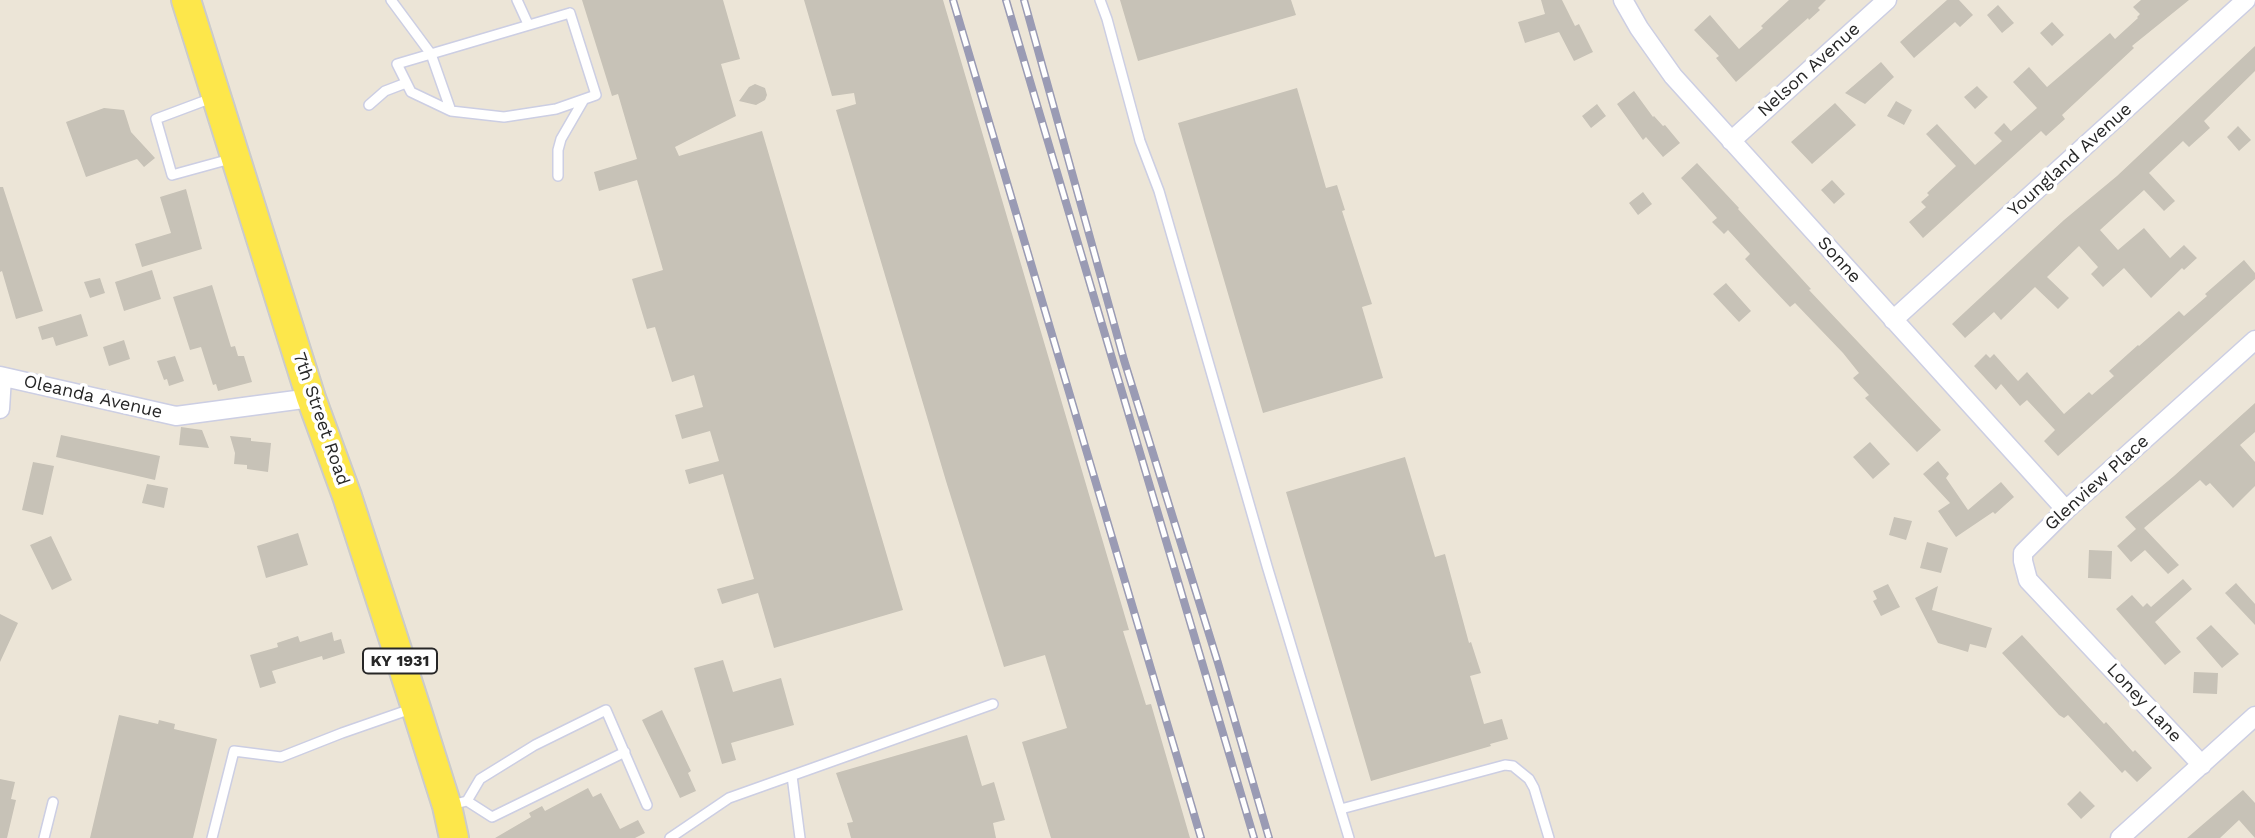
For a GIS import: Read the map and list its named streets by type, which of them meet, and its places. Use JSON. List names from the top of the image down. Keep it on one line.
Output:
{"streets":{"main road":["7th Street Road","KY 1931"],"street":["Nelson Avenue","Youngland Avenue","Sonne","Oleanda Avenue","Glenview Place","Loney Lane"]},"crossings":[["Nelson Avenue","Sonne"],["Youngland Avenue","Sonne"],["Sonne","Glenview Place"],["Oleanda Avenue","7th Street Road"],["Glenview Place","Loney Lane"]]}
